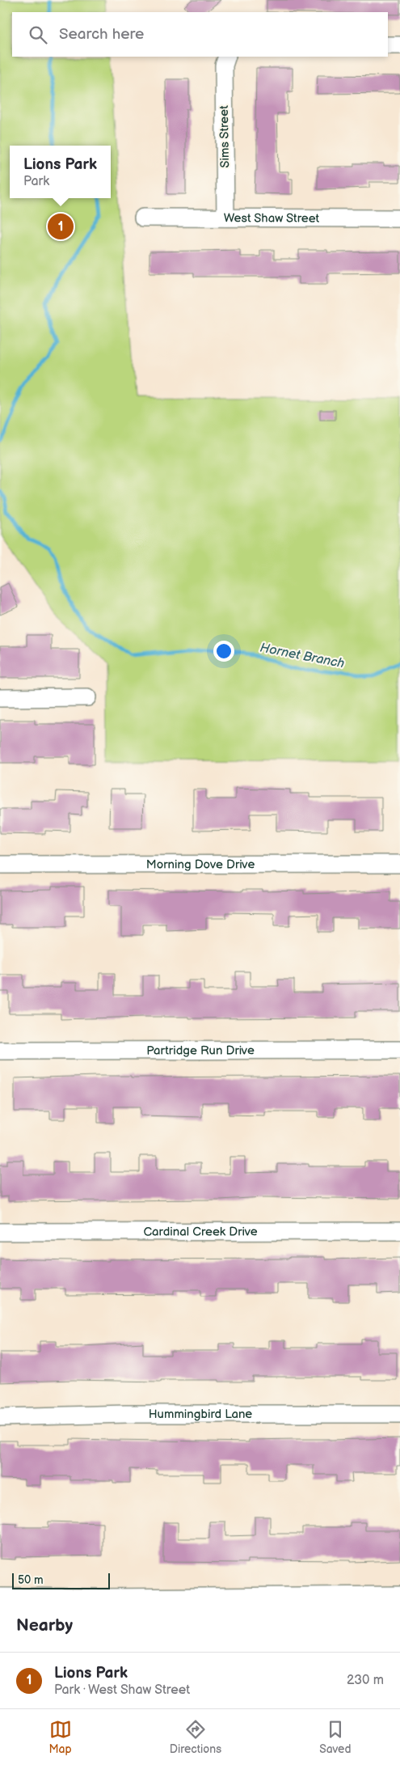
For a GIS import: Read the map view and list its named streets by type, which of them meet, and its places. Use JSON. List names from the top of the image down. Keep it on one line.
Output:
{"streets":{"street":["Sims Street","West Shaw Street","Morning Dove Drive","Partridge Run Drive","Cardinal Creek Drive","Hummingbird Lane"]},"crossings":[["Sims Street","West Shaw Street"]],"water":["Hornet Branch"],"scale_bar":"50 m","page":{"search":"Search here","popup":["Lions Park","Park"],"pins":"1","scale":"50 m","heading":"Nearby","list":[{"mark":"1","name":"Lions Park","note":"Park · West Shaw Street","value":"230 m"}],"nav":["Map","Directions","Saved"]}}
